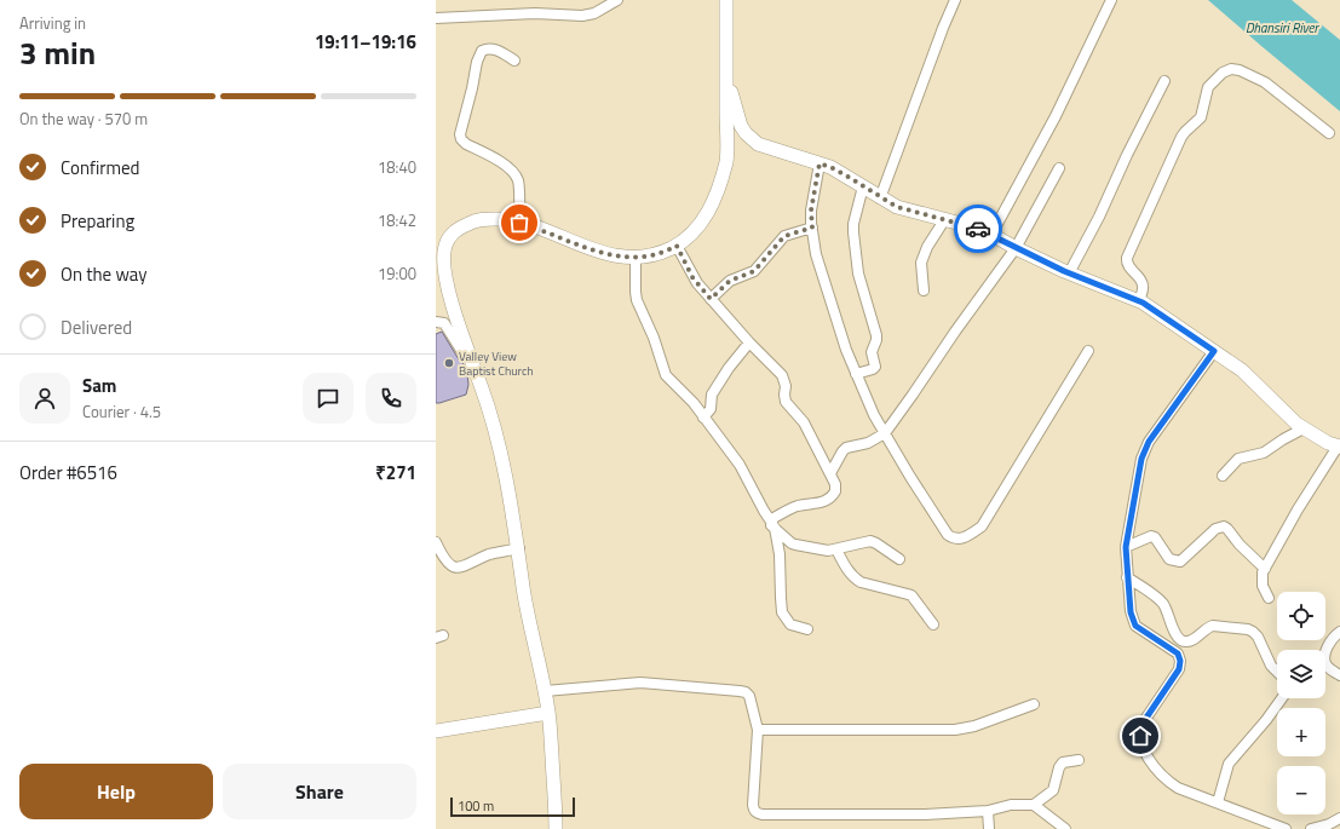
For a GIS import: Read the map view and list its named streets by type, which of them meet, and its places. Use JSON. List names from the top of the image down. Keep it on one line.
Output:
{"water":["Dhansiri River"],"places":["Valley View Baptist Church"],"scale_bar":"100 m","page":{"heading":["3 min","Arriving in","19:11–19:16"],"panel":["Sam","Courier · 4.5","Order #6516","₹271"],"bar":"On the way · 570 m","list":[["Confirmed","18:40"],["Preparing","18:42"],["On the way","19:00"],"Delivered"],"map_buttons":["+","−"],"buttons":["Help","Share"],"scale":"100 m"}}
